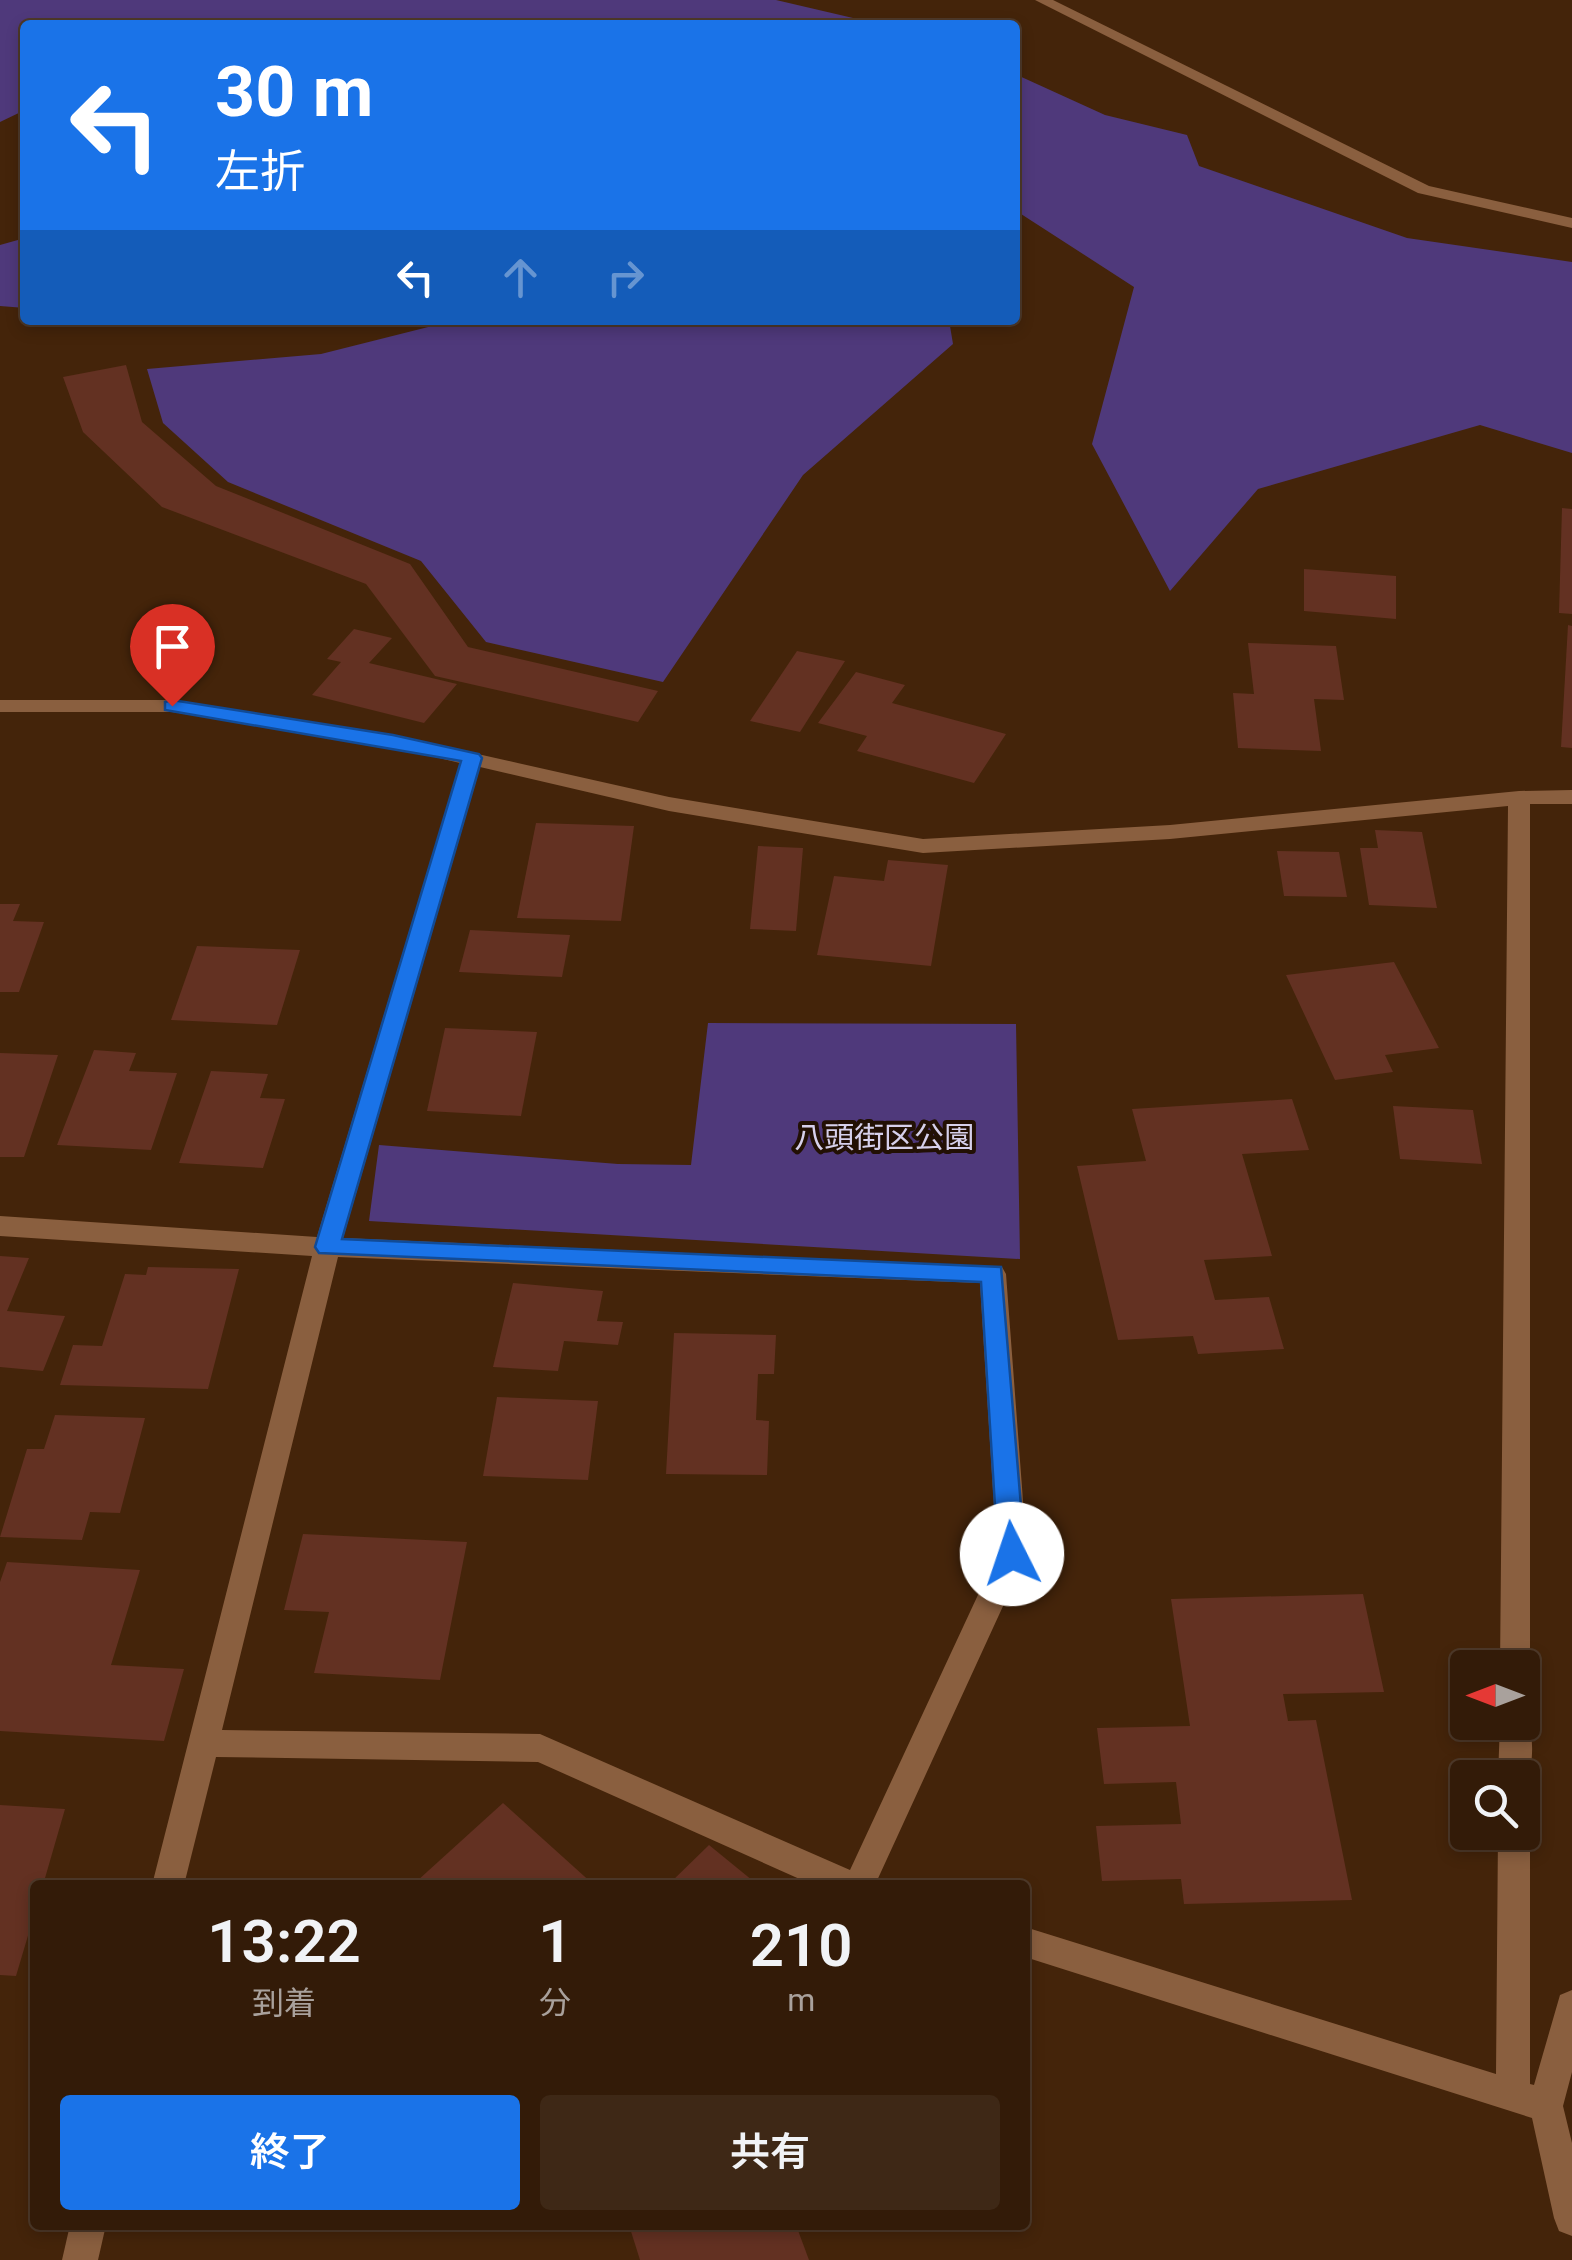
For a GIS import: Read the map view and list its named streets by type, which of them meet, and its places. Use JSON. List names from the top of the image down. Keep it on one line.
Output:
{"parks":["八頭街区公園"],"north":"left","page":{"turn":["30 m","左折"],"eta":["13:22","到着","1","分","210","m"],"buttons":["終了","共有"]}}
